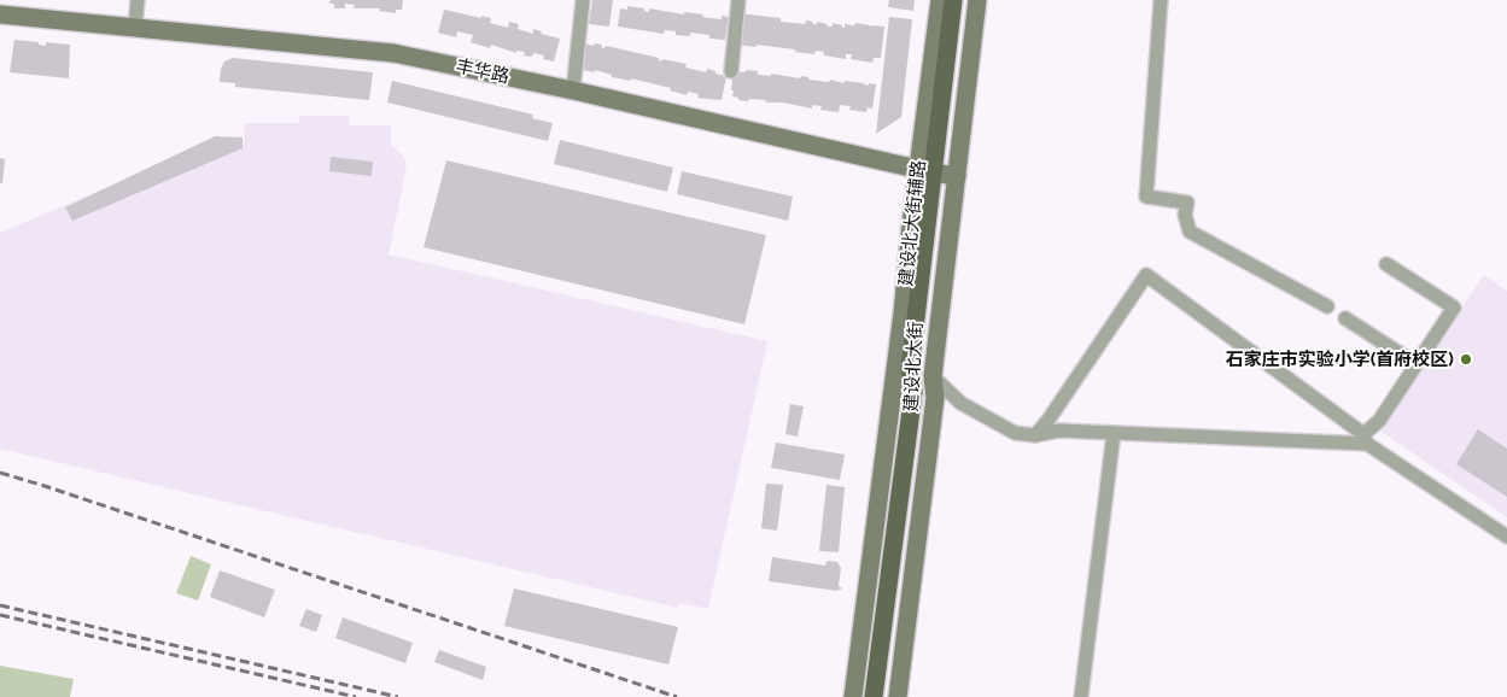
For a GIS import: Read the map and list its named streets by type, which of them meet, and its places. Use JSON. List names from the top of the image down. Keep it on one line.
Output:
{"streets":{"main road":["建设北大街"],"street":["丰华路","建设北大街辅路"]},"crossings":[["丰华路","建设北大街辅路"],["丰华路","建设北大街"],["建设北大街辅路","建设北大街"]],"places":["石家庄市实验小学(首府校区)"]}
